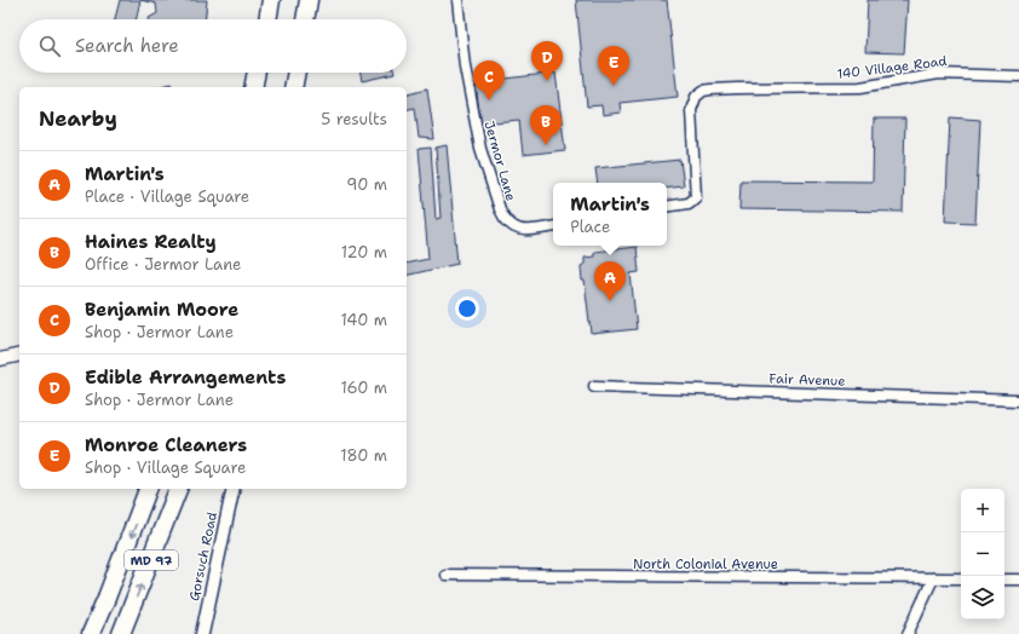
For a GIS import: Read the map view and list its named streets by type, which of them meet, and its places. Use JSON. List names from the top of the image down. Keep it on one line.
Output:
{"streets":{"highway":["MD 97"],"street":["140 Village Road","Jermor Lane","Fair Avenue","Gorsuch Road","North Colonial Avenue"]},"page":{"search":"Search here","pins":["D","E","C","B","A"],"heading":["Nearby","5 results"],"list":[{"mark":"A","name":"Martin's","note":"Place · Village Square","value":"90 m"},{"mark":"B","name":"Haines Realty","note":"Office · Jermor Lane","value":"120 m"},{"mark":"C","name":"Benjamin Moore","note":"Shop · Jermor Lane","value":"140 m"},{"mark":"D","name":"Edible Arrangements","note":"Shop · Jermor Lane","value":"160 m"},{"mark":"E","name":"Monroe Cleaners","note":"Shop · Village Square","value":"180 m"}],"popup":["Martin's","Place"],"map_buttons":["+","−"]}}
